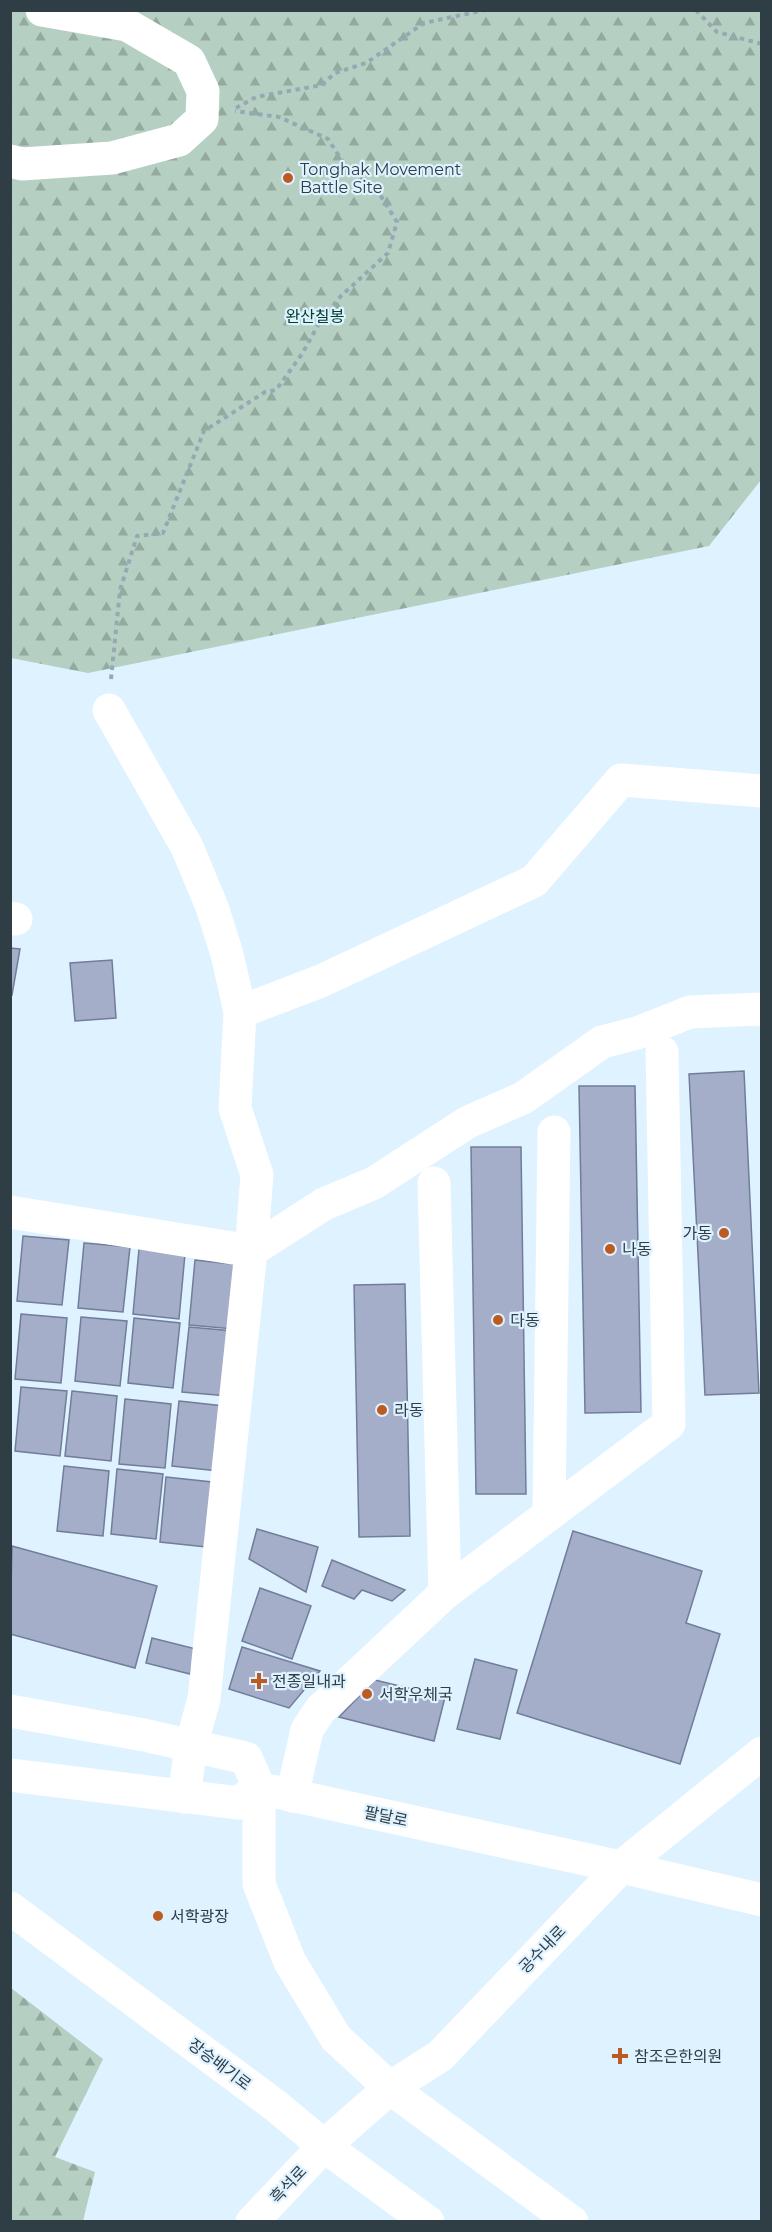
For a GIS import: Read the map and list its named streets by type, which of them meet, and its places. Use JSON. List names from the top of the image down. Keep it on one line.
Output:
{"streets":{"street":["팔달로","공수내로","장승배기로","흑석로"]},"crossings":[["팔달로","공수내로"],["공수내로","장승배기로"],["공수내로","흑석로"],["장승배기로","흑석로"]],"parks":["완산칠봉"],"places":{"other":["Tonghak Movement Battle Site","가동","나동","다동","라동","서학우체국","서학광장"],"health":["전종일내과","참조은한의원"]}}
